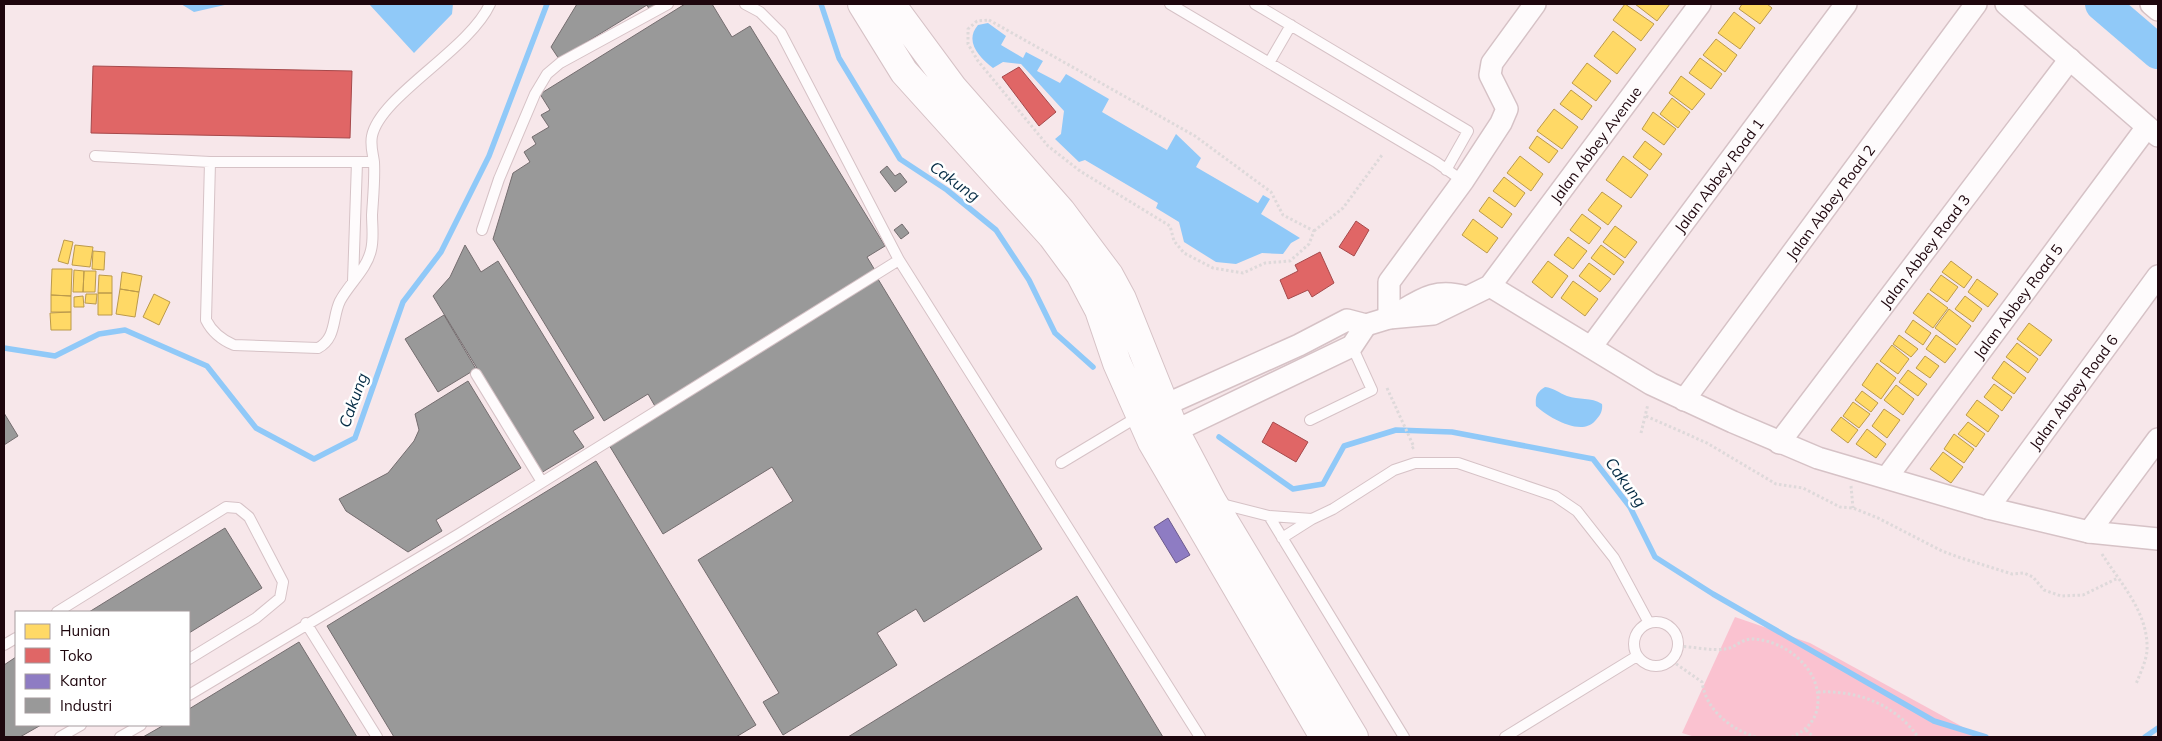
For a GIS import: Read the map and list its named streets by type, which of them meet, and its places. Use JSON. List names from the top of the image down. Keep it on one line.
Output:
{"streets":{"street":["Jalan Abbey Avenue","Jalan Abbey Road 1","Jalan Abbey Road 2","Jalan Abbey Road 3","Jalan Abbey Road 5","Jalan Abbey Road 6"]},"water":["Cakung"],"legend":["Hunian","Toko","Kantor","Industri"]}
